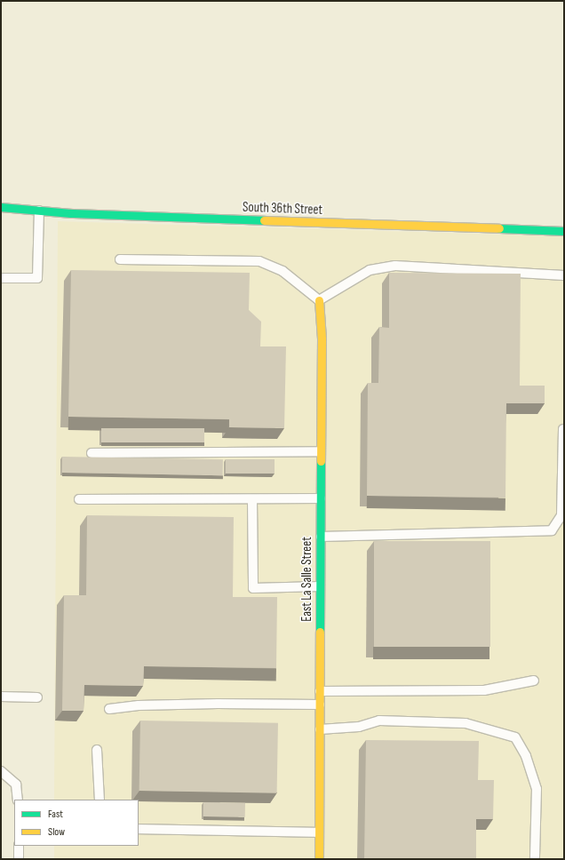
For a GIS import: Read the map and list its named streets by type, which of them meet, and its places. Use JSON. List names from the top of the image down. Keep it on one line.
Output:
{"streets":{"street":["South 36th Street","East La Salle Street"]},"legend":["Fast","Slow"]}
